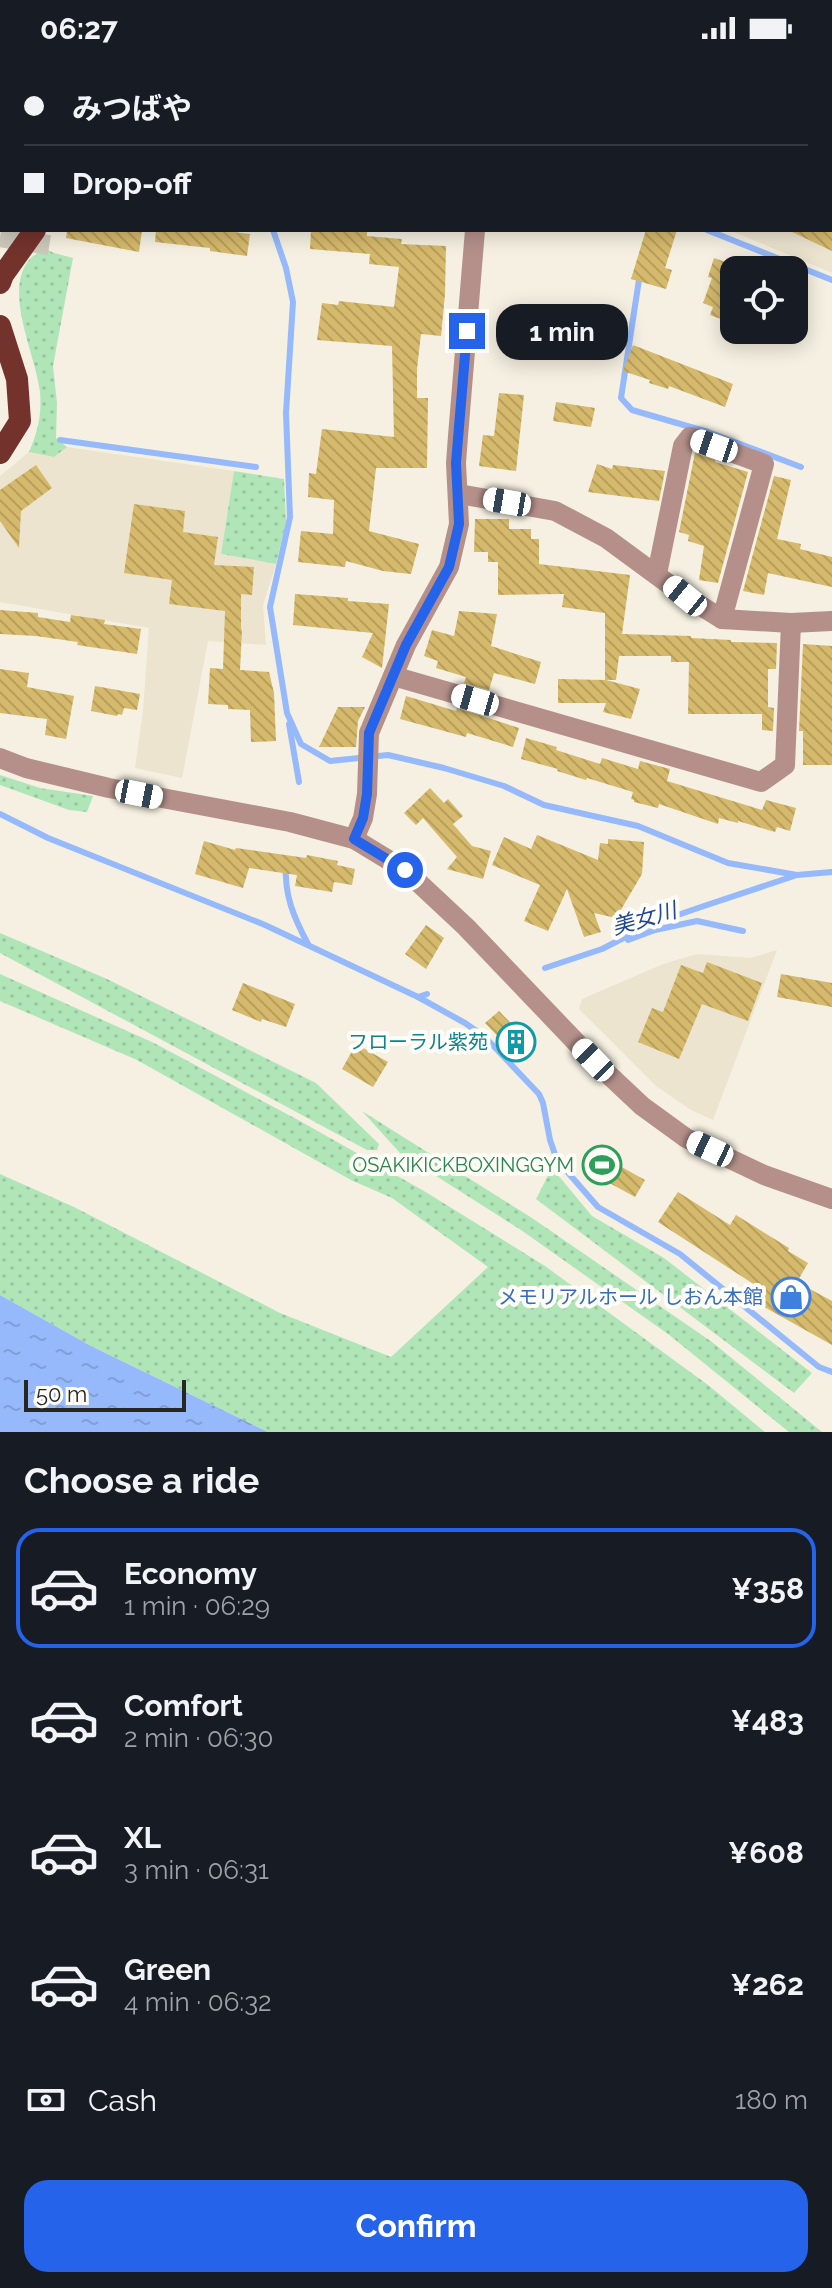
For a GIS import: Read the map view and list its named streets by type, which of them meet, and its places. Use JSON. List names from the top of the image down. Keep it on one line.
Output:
{"water":["美女川"],"places":{"building":["フローラル紫苑"],"sports":["OSAKIKICKBOXINGGYM"],"shop":["メモリアルホール しおん本館"]},"scale_bar":"50 m","page":{"status":"06:27","banner":["みつばや","Drop-off"],"bubble":"1 min","scale":"50 m","heading":"Choose a ride","list":[{"name":"Economy","note":"1 min · 06:29","value":"¥358"},{"name":"Comfort","note":"2 min · 06:30","value":"¥483"},{"name":"XL","note":"3 min · 06:31","value":"¥608"},{"name":"Green","note":"4 min · 06:32","value":"¥262"}],"pay":["Cash","180 m"],"buttons":"Confirm"}}
